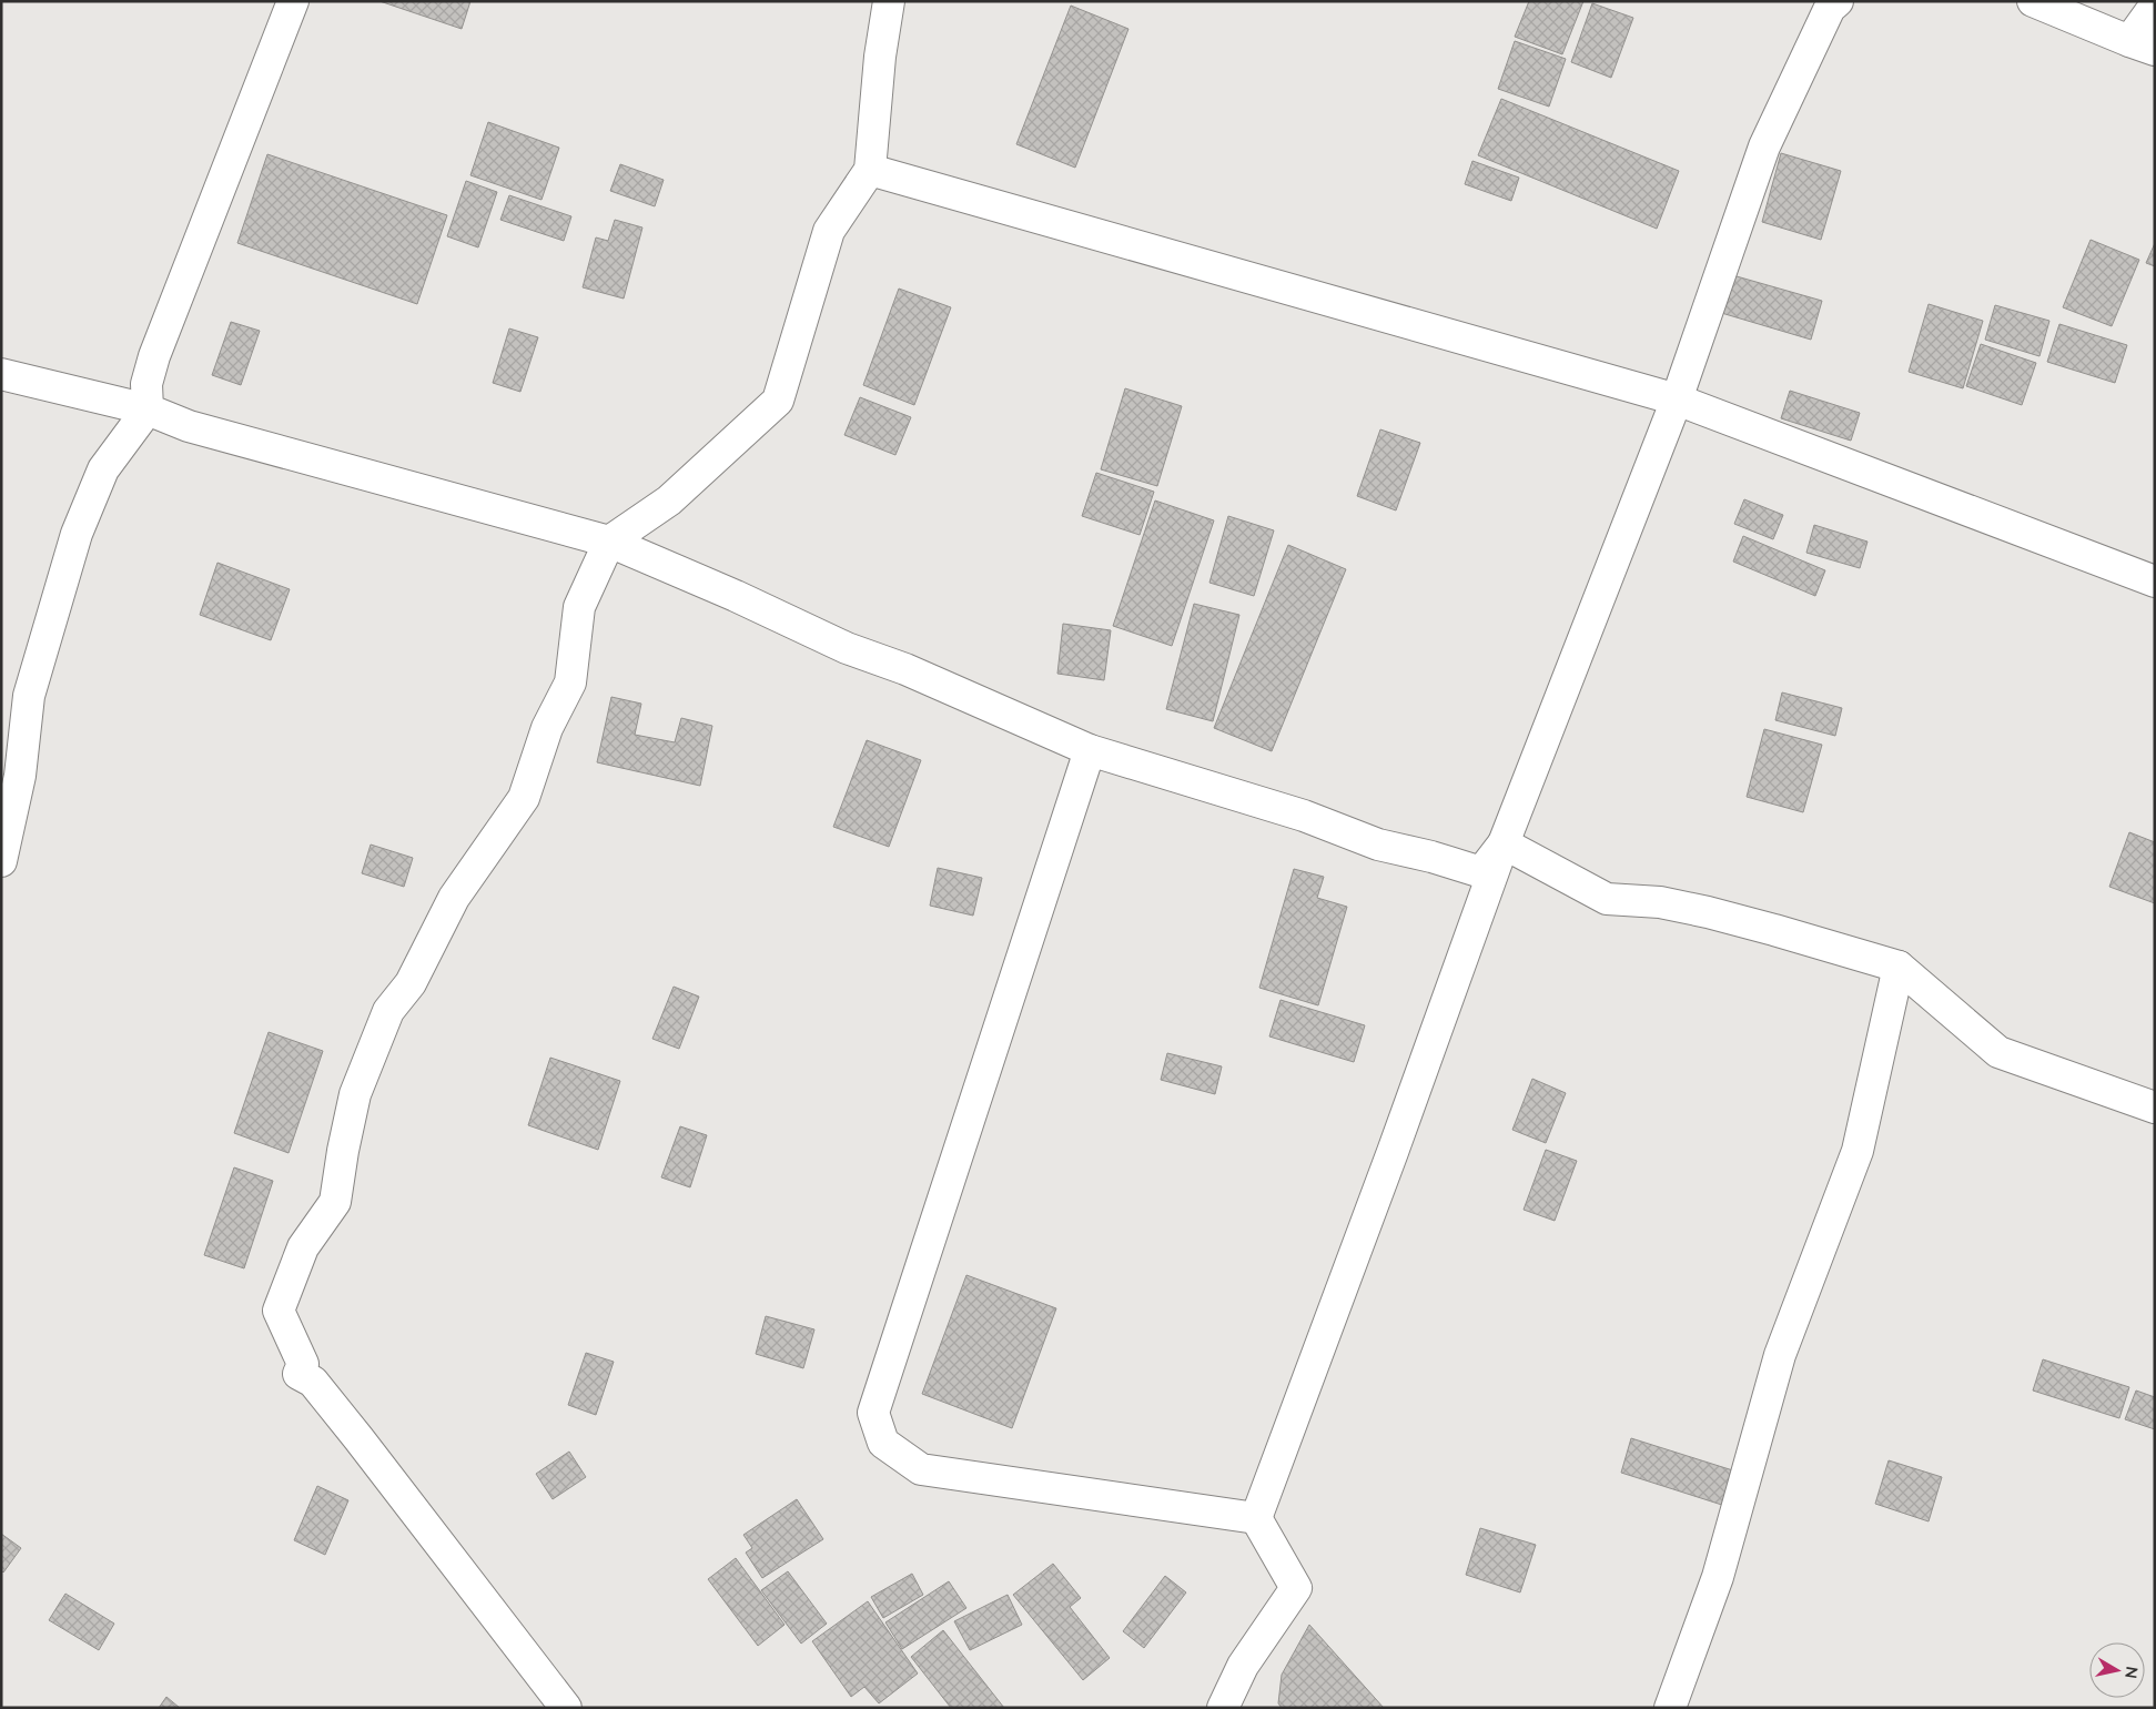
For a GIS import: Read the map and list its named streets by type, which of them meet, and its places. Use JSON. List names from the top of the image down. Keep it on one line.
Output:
{"north":"right"}
